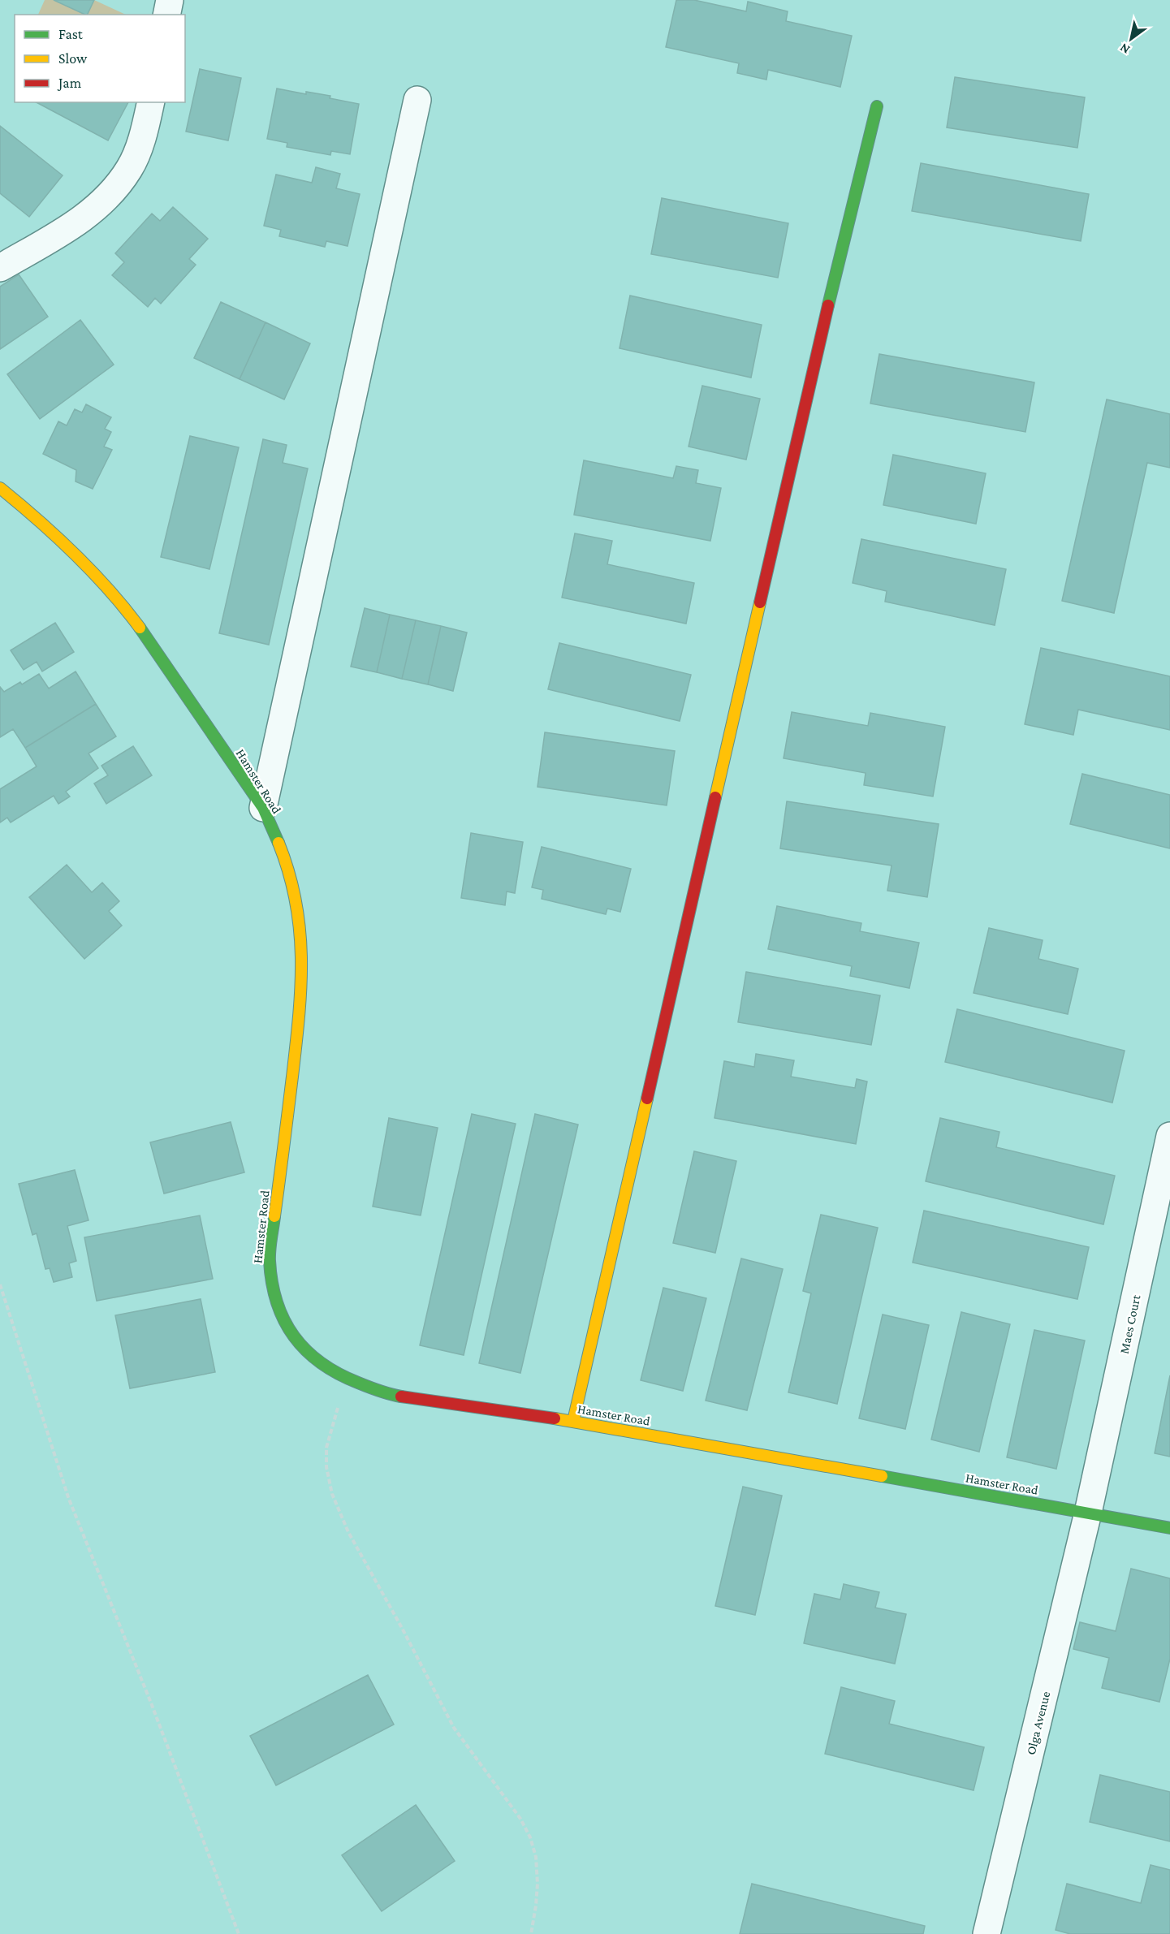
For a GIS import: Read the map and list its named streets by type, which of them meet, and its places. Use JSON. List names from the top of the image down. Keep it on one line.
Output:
{"streets":{"street":["Hamster Road","Maes Court","Olga Avenue"]},"crossings":[["Hamster Road","Maes Court"],["Hamster Road","Olga Avenue"],["Maes Court","Olga Avenue"]],"legend":["Fast","Slow","Jam"],"north":"bottom left"}
